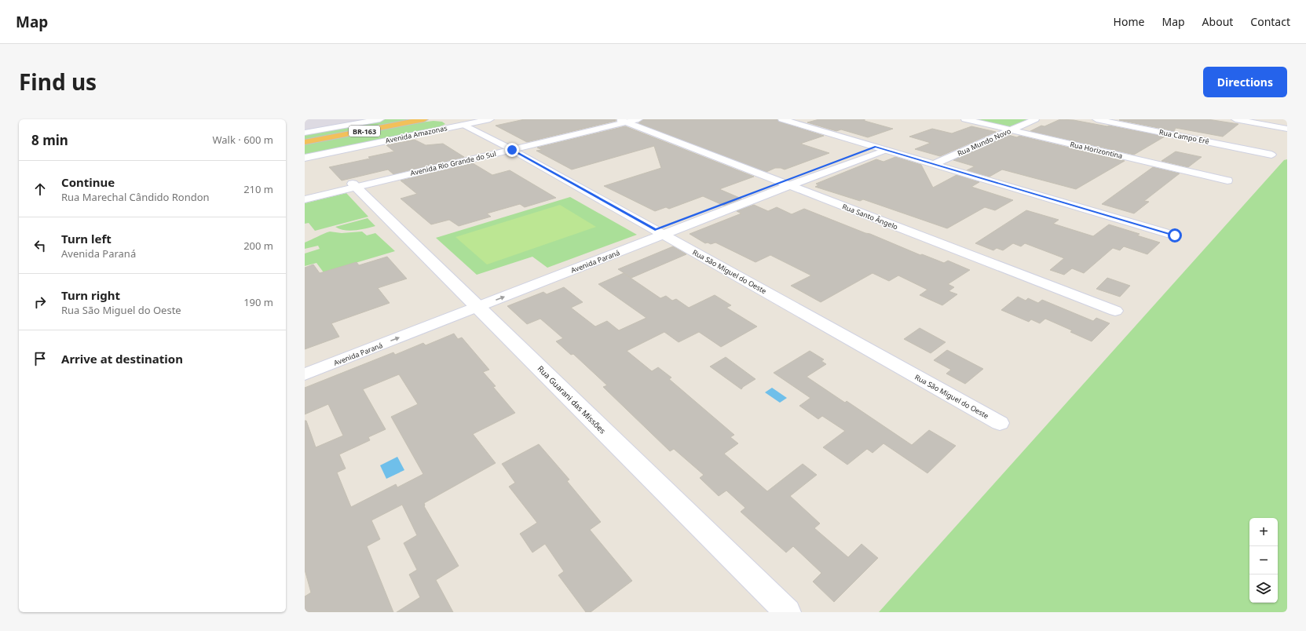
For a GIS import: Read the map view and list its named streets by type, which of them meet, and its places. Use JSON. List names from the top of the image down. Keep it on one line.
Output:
{"streets":{"highway":["BR-163"],"street":["Avenida Amazonas","Rua Campo Erê","Rua Mundo Novo","Rua Horizontina","Avenida Rio Grande do Sul","Rua Santo Ângelo","Avenida Paraná","Rua São Miguel do Oeste","Rua Guarani das Missões"]},"crossings":[["Avenida Amazonas","Rua São Miguel do Oeste"],["Rua Mundo Novo","Rua Horizontina"],["Avenida Rio Grande do Sul","Rua Santo Ângelo"],["Avenida Rio Grande do Sul","Rua São Miguel do Oeste"],["Avenida Rio Grande do Sul","Rua Guarani das Missões"],["Rua Santo Ângelo","Avenida Paraná"],["Avenida Paraná","Rua São Miguel do Oeste"],["Avenida Paraná","Rua Guarani das Missões"]],"page":{"header":"Map","nav":["Home","Map","About","Contact"],"title":"Find us","buttons":"Directions","heading":["8 min","Walk · 600 m"],"list":[["Continue","Rua Marechal Cândido Rondon","210 m"],["Turn left","Avenida Paraná","200 m"],["Turn right","Rua São Miguel do Oeste","190 m"],"Arrive at destination"],"map_buttons":["+","−"]}}
